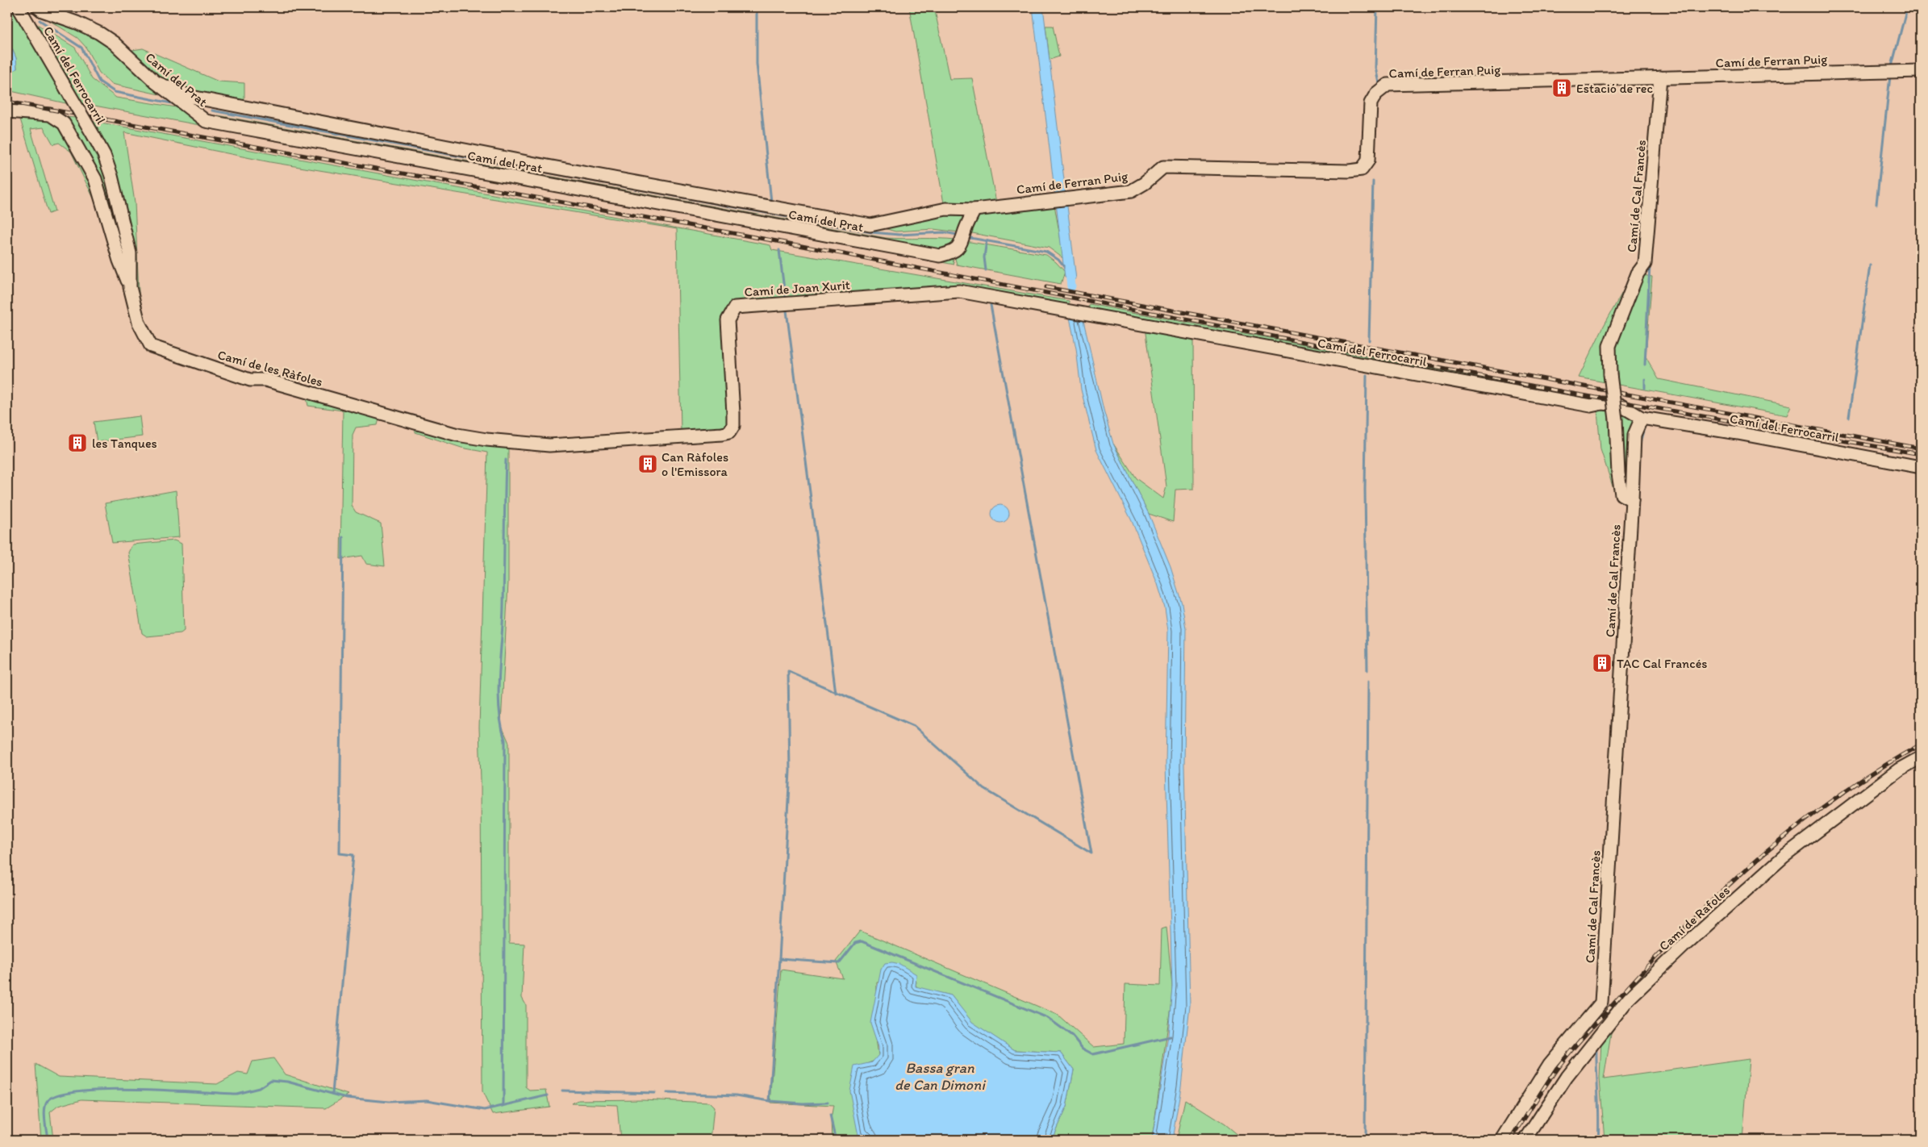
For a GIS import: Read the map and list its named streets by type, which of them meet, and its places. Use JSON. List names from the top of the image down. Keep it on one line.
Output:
{"streets":{"street":["Camí de Ferran Puig","Camí del Ferrocarril","Camí del Prat","Camí de Cal Francès","Camí de Joan Xurit","Camí de les Ràfoles","Camí de Rafoles"]},"crossings":[["Camí de Ferran Puig","Camí del Prat"],["Camí de Ferran Puig","Camí de Cal Francès"],["Camí del Ferrocarril","Camí de Joan Xurit"],["Camí del Ferrocarril","Camí de les Ràfoles"],["Camí de Joan Xurit","Camí de les Ràfoles"]],"water":["Bassa gran de Can Dimoni"],"places":{"building":["Estació de rec","les Tanques","Can Ràfoles o l'Emissora","TAC Cal Francés"]}}
